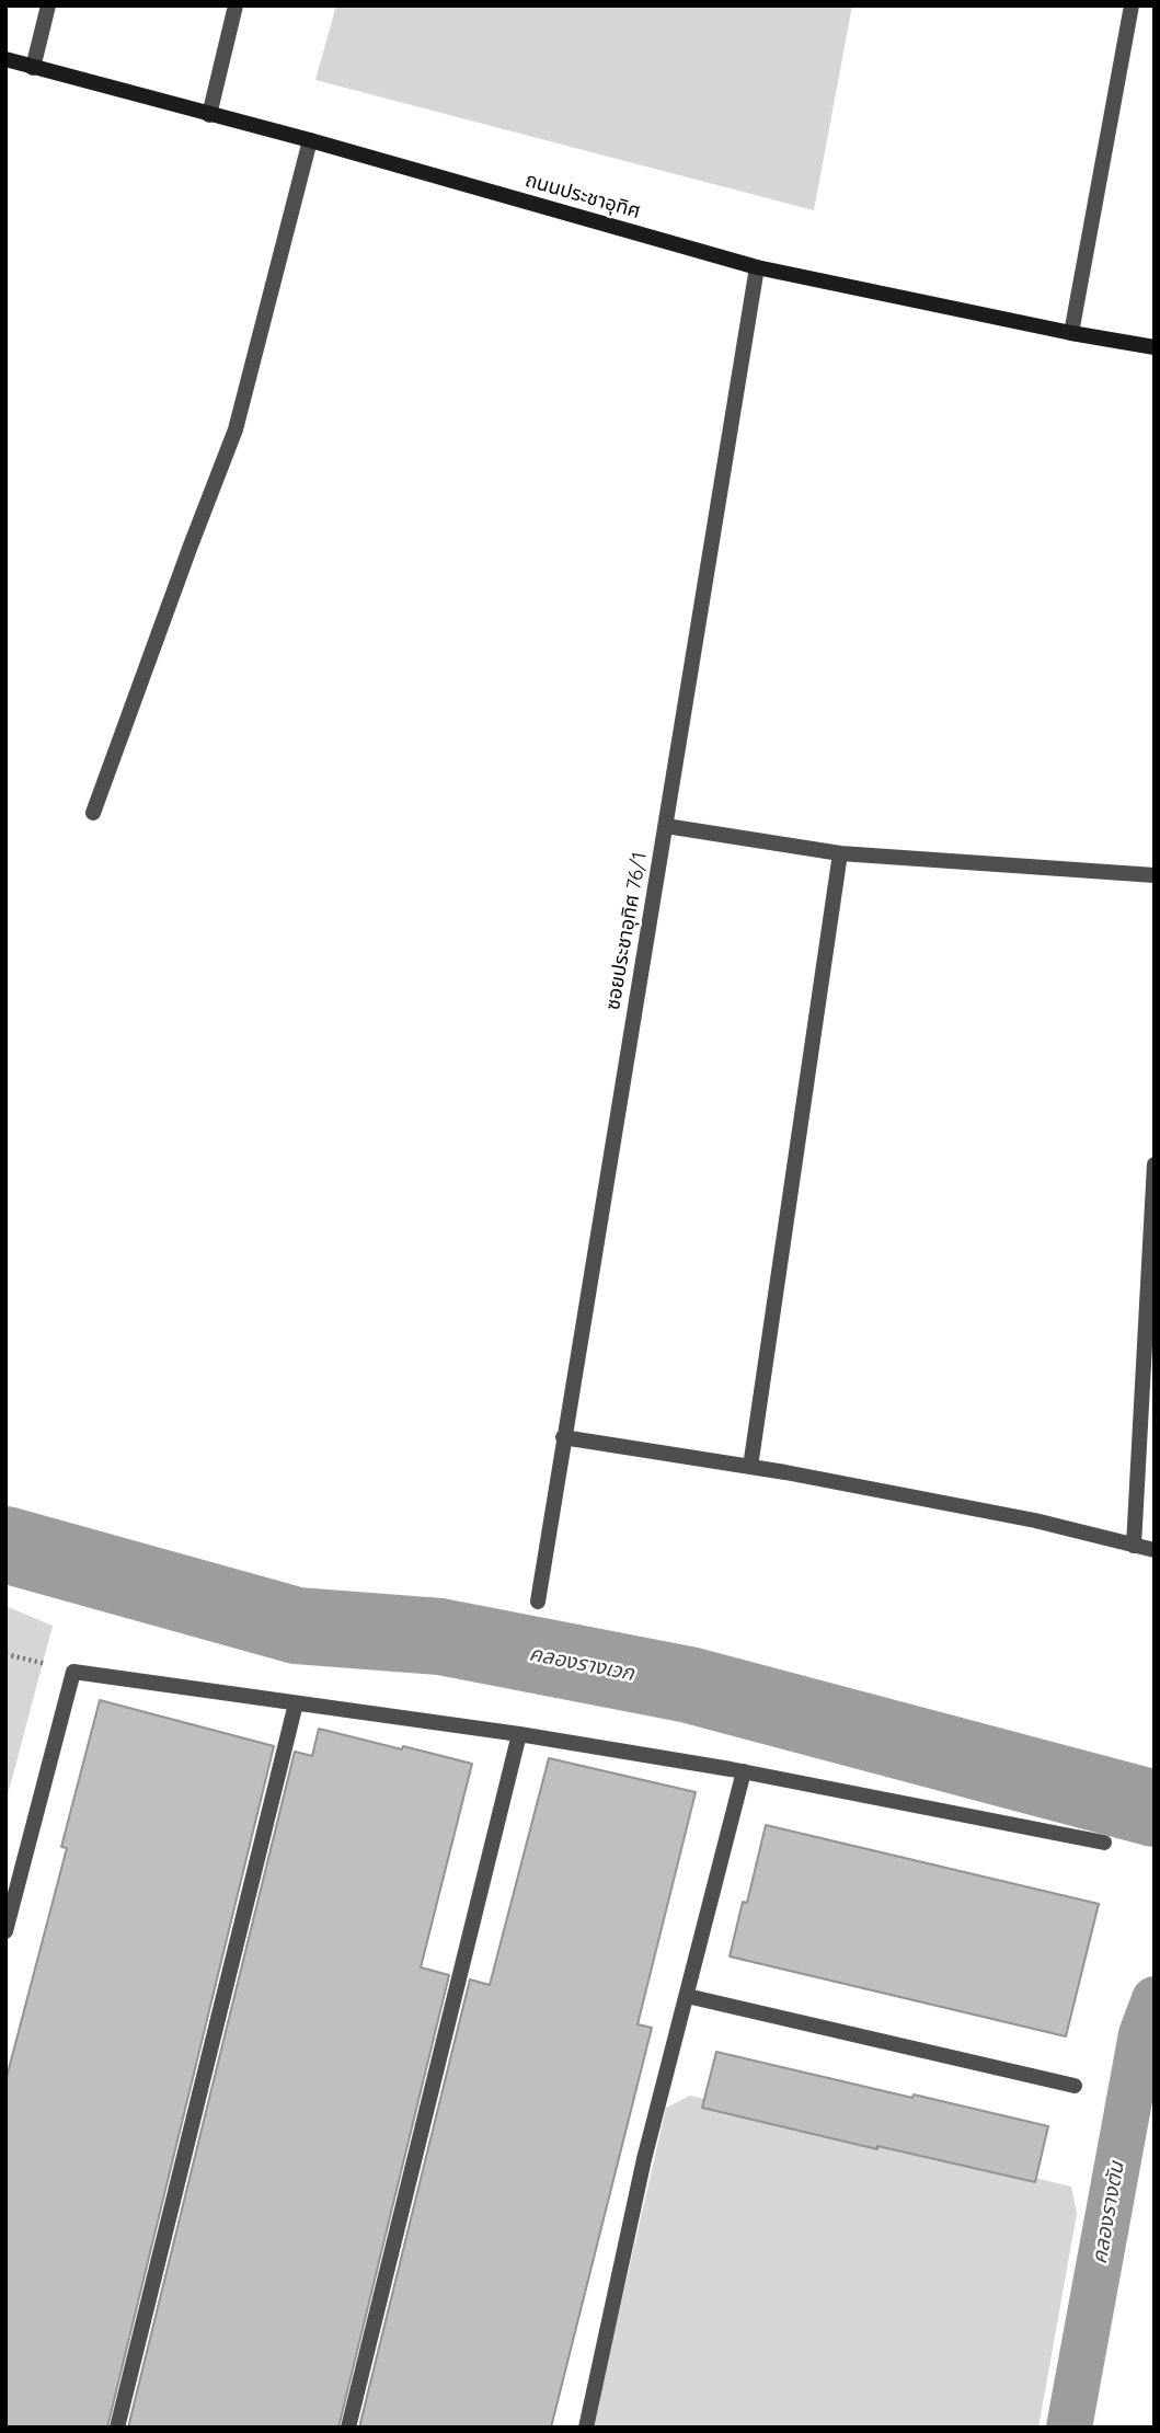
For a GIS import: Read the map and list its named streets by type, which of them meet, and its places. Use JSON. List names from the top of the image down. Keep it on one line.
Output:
{"streets":{"main road":["ถนนประชาอุทิศ"],"street":["ซอยประชาอุทิศ 76/1"]},"crossings":[["ถนนประชาอุทิศ","ซอยประชาอุทิศ 76/1"]],"water":["คลองรางเวก","คลองรางตัน"]}
